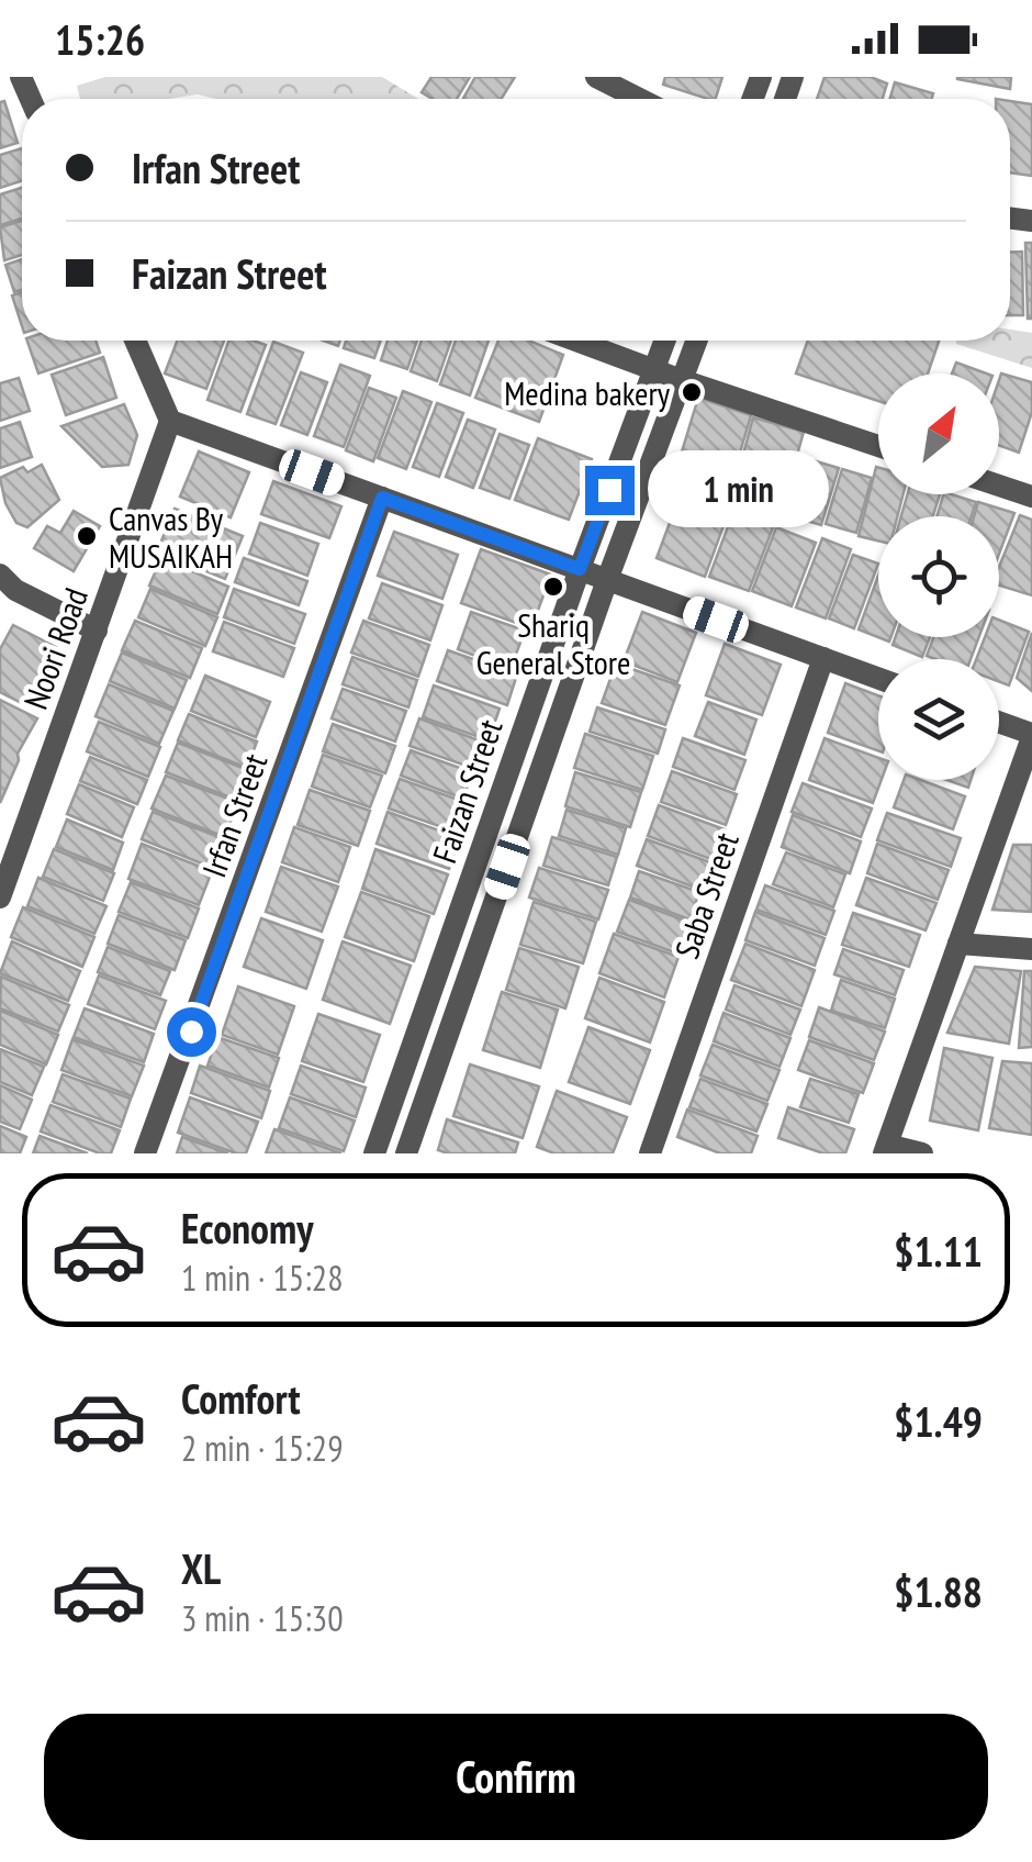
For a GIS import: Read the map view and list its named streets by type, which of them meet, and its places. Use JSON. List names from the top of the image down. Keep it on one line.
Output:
{"streets":{"street":["Noori Road","Faizan Street","Irfan Street","Saba Street"]},"places":["Medina bakery","Canvas By MUSAIKAH","Shariq General Store"],"north":"top right","page":{"status":"15:26","banner":["Irfan Street","Faizan Street"],"bubble":"1 min","list":[{"name":"Economy","note":"1 min · 15:28","value":"$1.11"},{"name":"Comfort","note":"2 min · 15:29","value":"$1.49"},{"name":"XL","note":"3 min · 15:30","value":"$1.88"}],"buttons":"Confirm"}}
